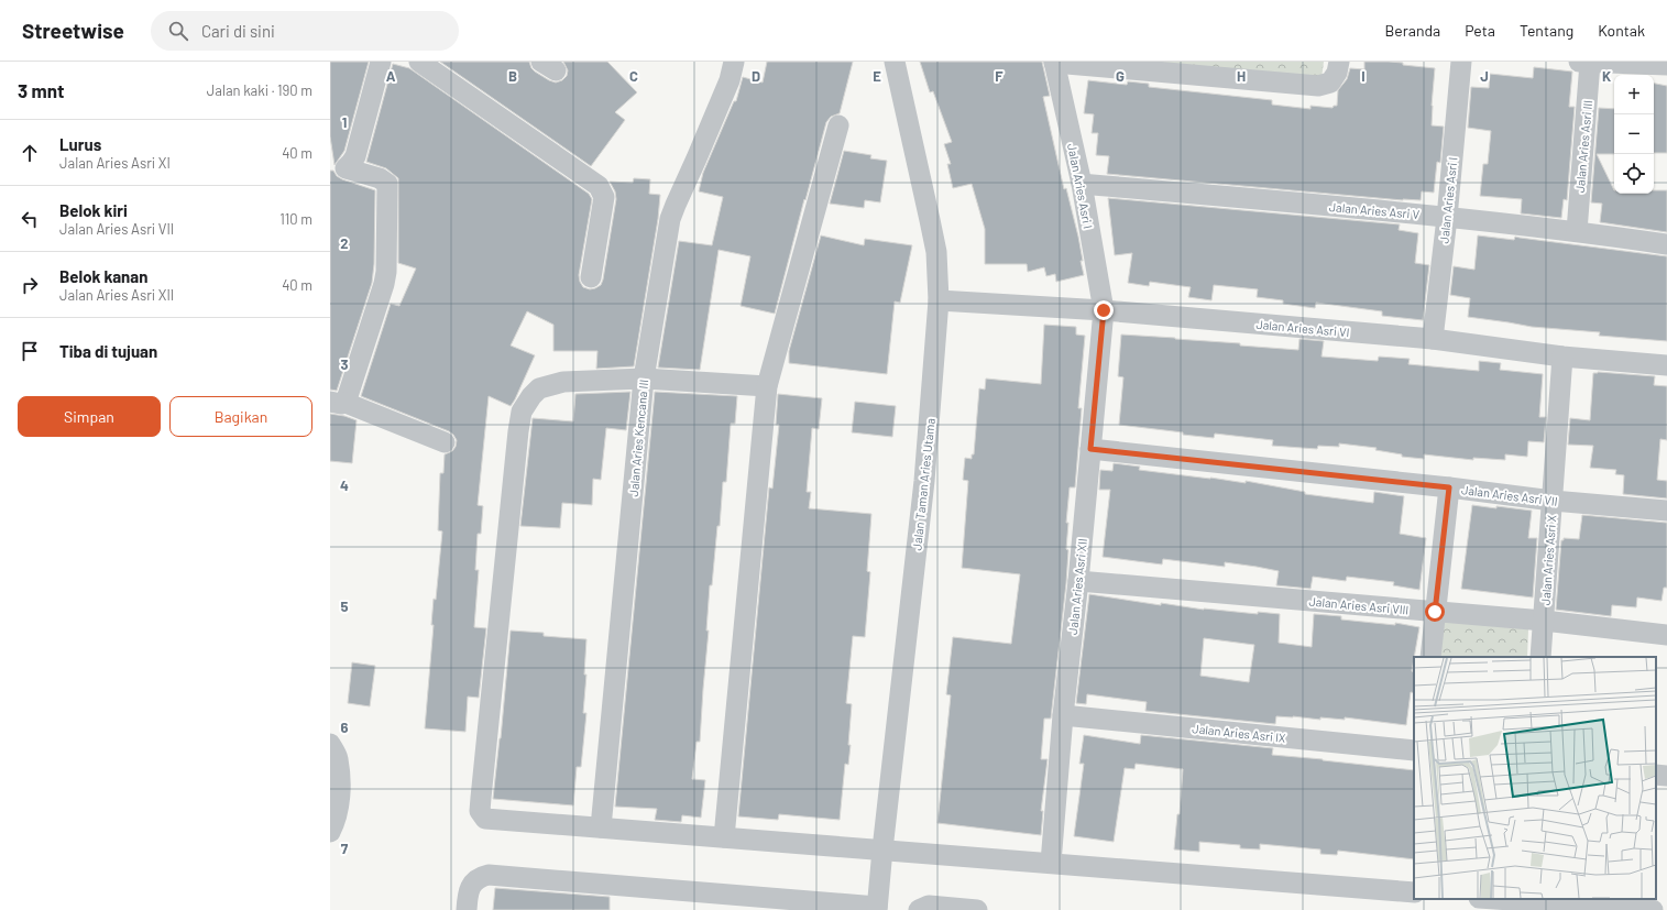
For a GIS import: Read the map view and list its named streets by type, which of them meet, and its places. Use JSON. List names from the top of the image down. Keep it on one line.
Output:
{"streets":{"street":["Jalan Aries Asri III","Jalan Aries Asri I","Jalan Aries Asri V","Jalan Aries Asri VI","Jalan Aries Kencana III","Jalan Taman Aries Utama","Jalan Aries Asri VII","Jalan Aries Asri X","Jalan Aries Asri XII","Jalan Aries Asri VIII","Jalan Aries Asri IX"]},"crossings":[["Jalan Aries Asri III","Jalan Aries Asri V"],["Jalan Aries Asri I","Jalan Aries Asri V"],["Jalan Aries Asri I","Jalan Aries Asri VI"],["Jalan Aries Asri I","Jalan Aries Asri XII"],["Jalan Aries Asri VI","Jalan Taman Aries Utama"],["Jalan Aries Asri VI","Jalan Aries Asri X"],["Jalan Aries Asri VI","Jalan Aries Asri XII"],["Jalan Aries Asri VII","Jalan Aries Asri X"],["Jalan Aries Asri VII","Jalan Aries Asri XII"],["Jalan Aries Asri X","Jalan Aries Asri VIII"],["Jalan Aries Asri XII","Jalan Aries Asri VIII"],["Jalan Aries Asri XII","Jalan Aries Asri IX"]],"page":{"header":"Streetwise","search":"Cari di sini","nav":["Beranda","Peta","Tentang","Kontak"],"heading":["3 mnt","Jalan kaki · 190 m"],"map_buttons":["+","−"],"list":[["Lurus","Jalan Aries Asri XI","40 m"],["Belok kiri","Jalan Aries Asri VII","110 m"],["Belok kanan","Jalan Aries Asri XII","40 m"],"Tiba di tujuan"],"buttons":["Simpan","Bagikan"]},"grid":{"columns":["A","B","C","D","E","F","G","H","I","J","K"],"rows":["1","2","3","4","5","6","7"]}}
